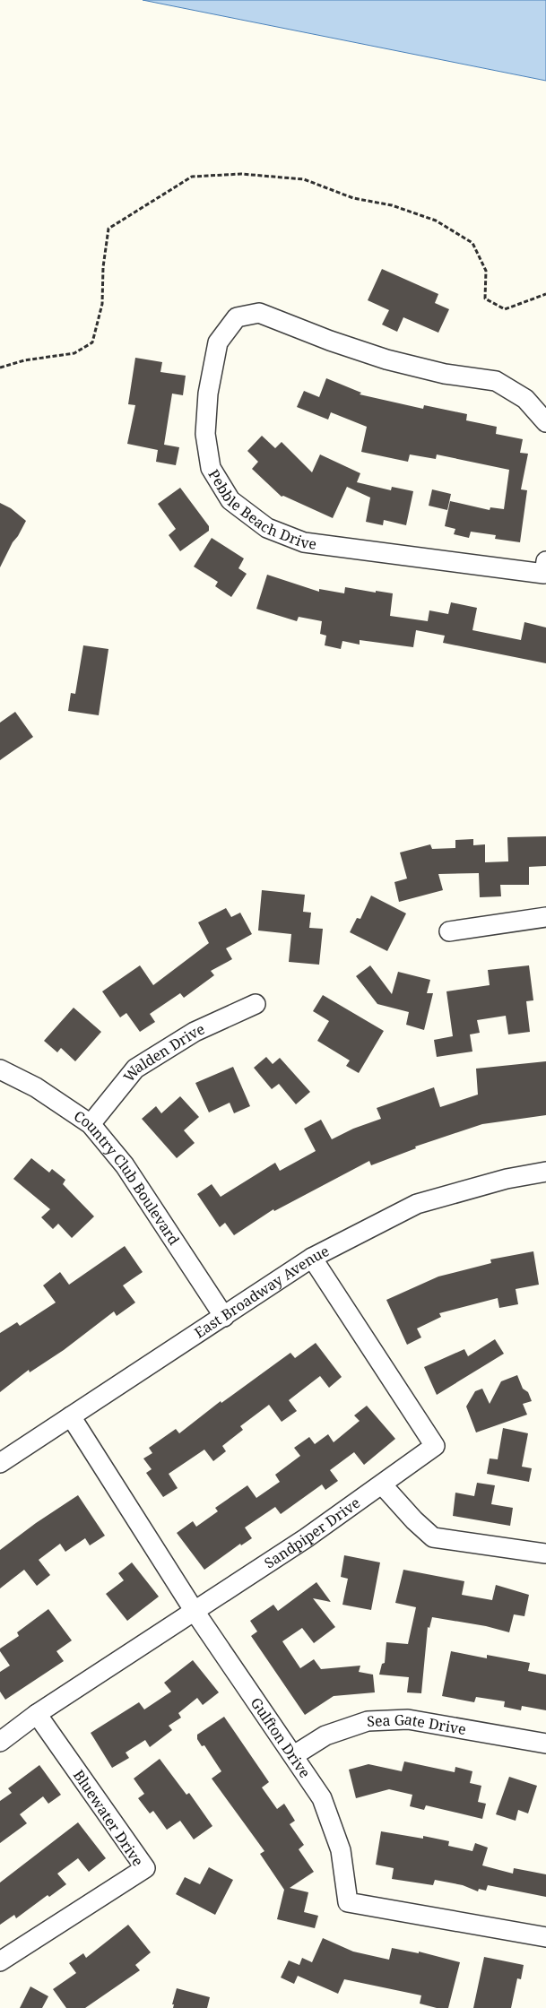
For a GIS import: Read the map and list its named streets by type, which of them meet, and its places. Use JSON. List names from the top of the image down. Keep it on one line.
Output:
{"streets":{"street":["Pebble Beach Drive","Walden Drive","Country Club Boulevard","East Broadway Avenue","Sandpiper Drive","Sea Gate Drive","Gulfton Drive","Bluewater Drive"]},"crossings":[["Walden Drive","Country Club Boulevard"],["Country Club Boulevard","East Broadway Avenue"],["East Broadway Avenue","Sandpiper Drive"],["East Broadway Avenue","Gulfton Drive"],["Sandpiper Drive","Gulfton Drive"],["Sandpiper Drive","Bluewater Drive"],["Sea Gate Drive","Gulfton Drive"]]}
